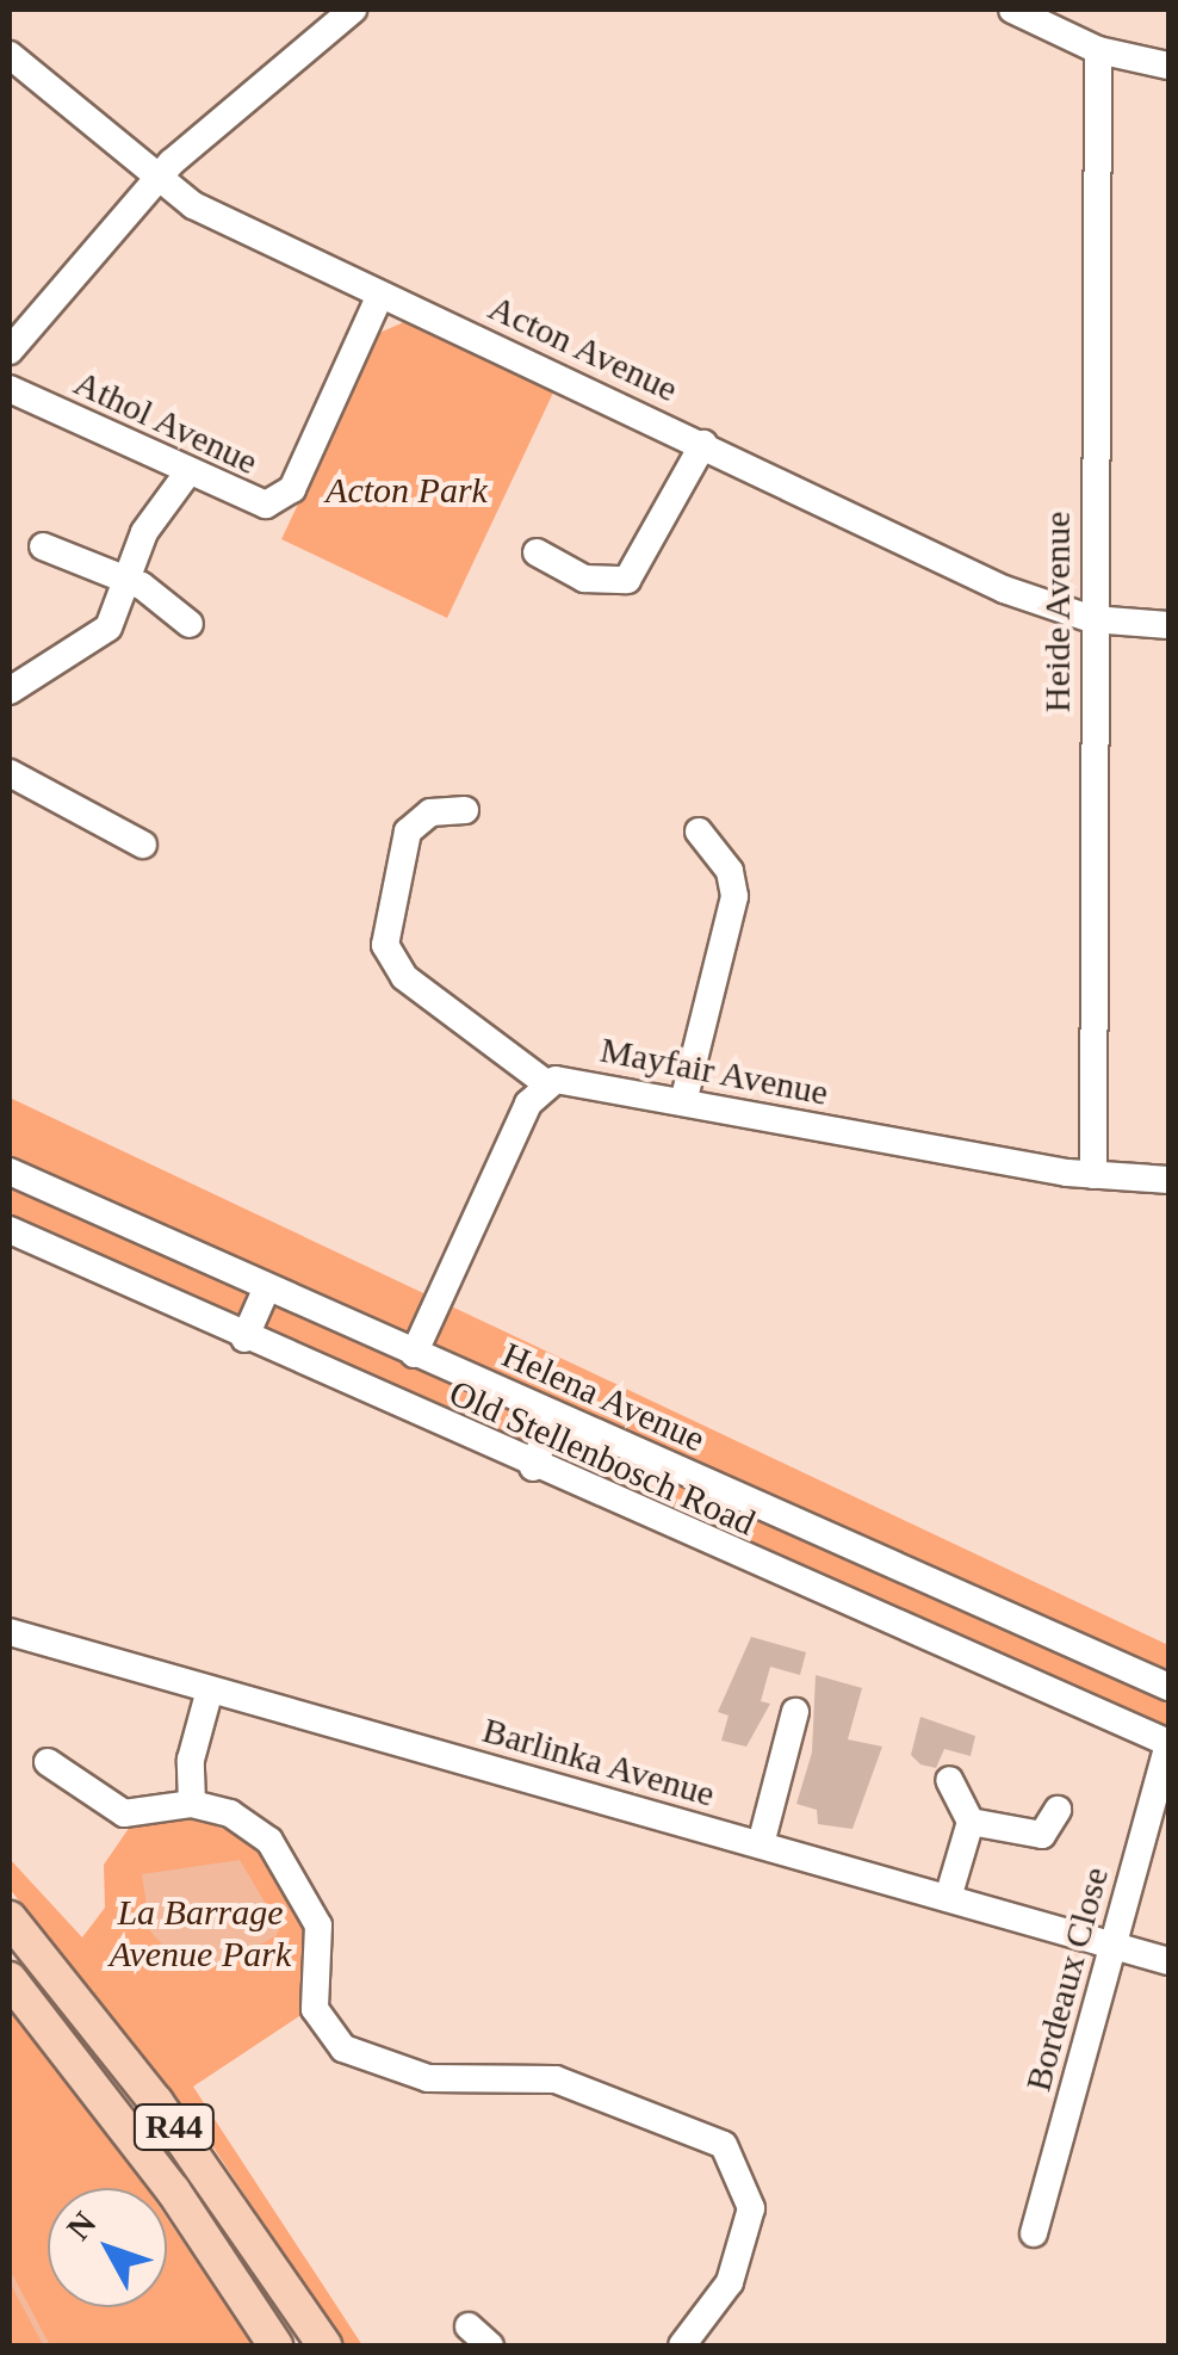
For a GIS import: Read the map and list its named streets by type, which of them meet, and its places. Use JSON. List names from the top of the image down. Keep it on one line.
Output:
{"streets":{"main road":["R44"],"street":["Acton Avenue","Athol Avenue","Heide Avenue","Mayfair Avenue","Helena Avenue","Old Stellenbosch Road","Barlinka Avenue","Bordeaux Close"]},"crossings":[["Acton Avenue","Athol Avenue"],["Acton Avenue","Heide Avenue"],["Heide Avenue","Mayfair Avenue"],["Mayfair Avenue","Helena Avenue"],["Old Stellenbosch Road","Bordeaux Close"],["Barlinka Avenue","Bordeaux Close"]],"parks":["Acton Park","La Barrage Avenue Park"],"north":"top left"}
